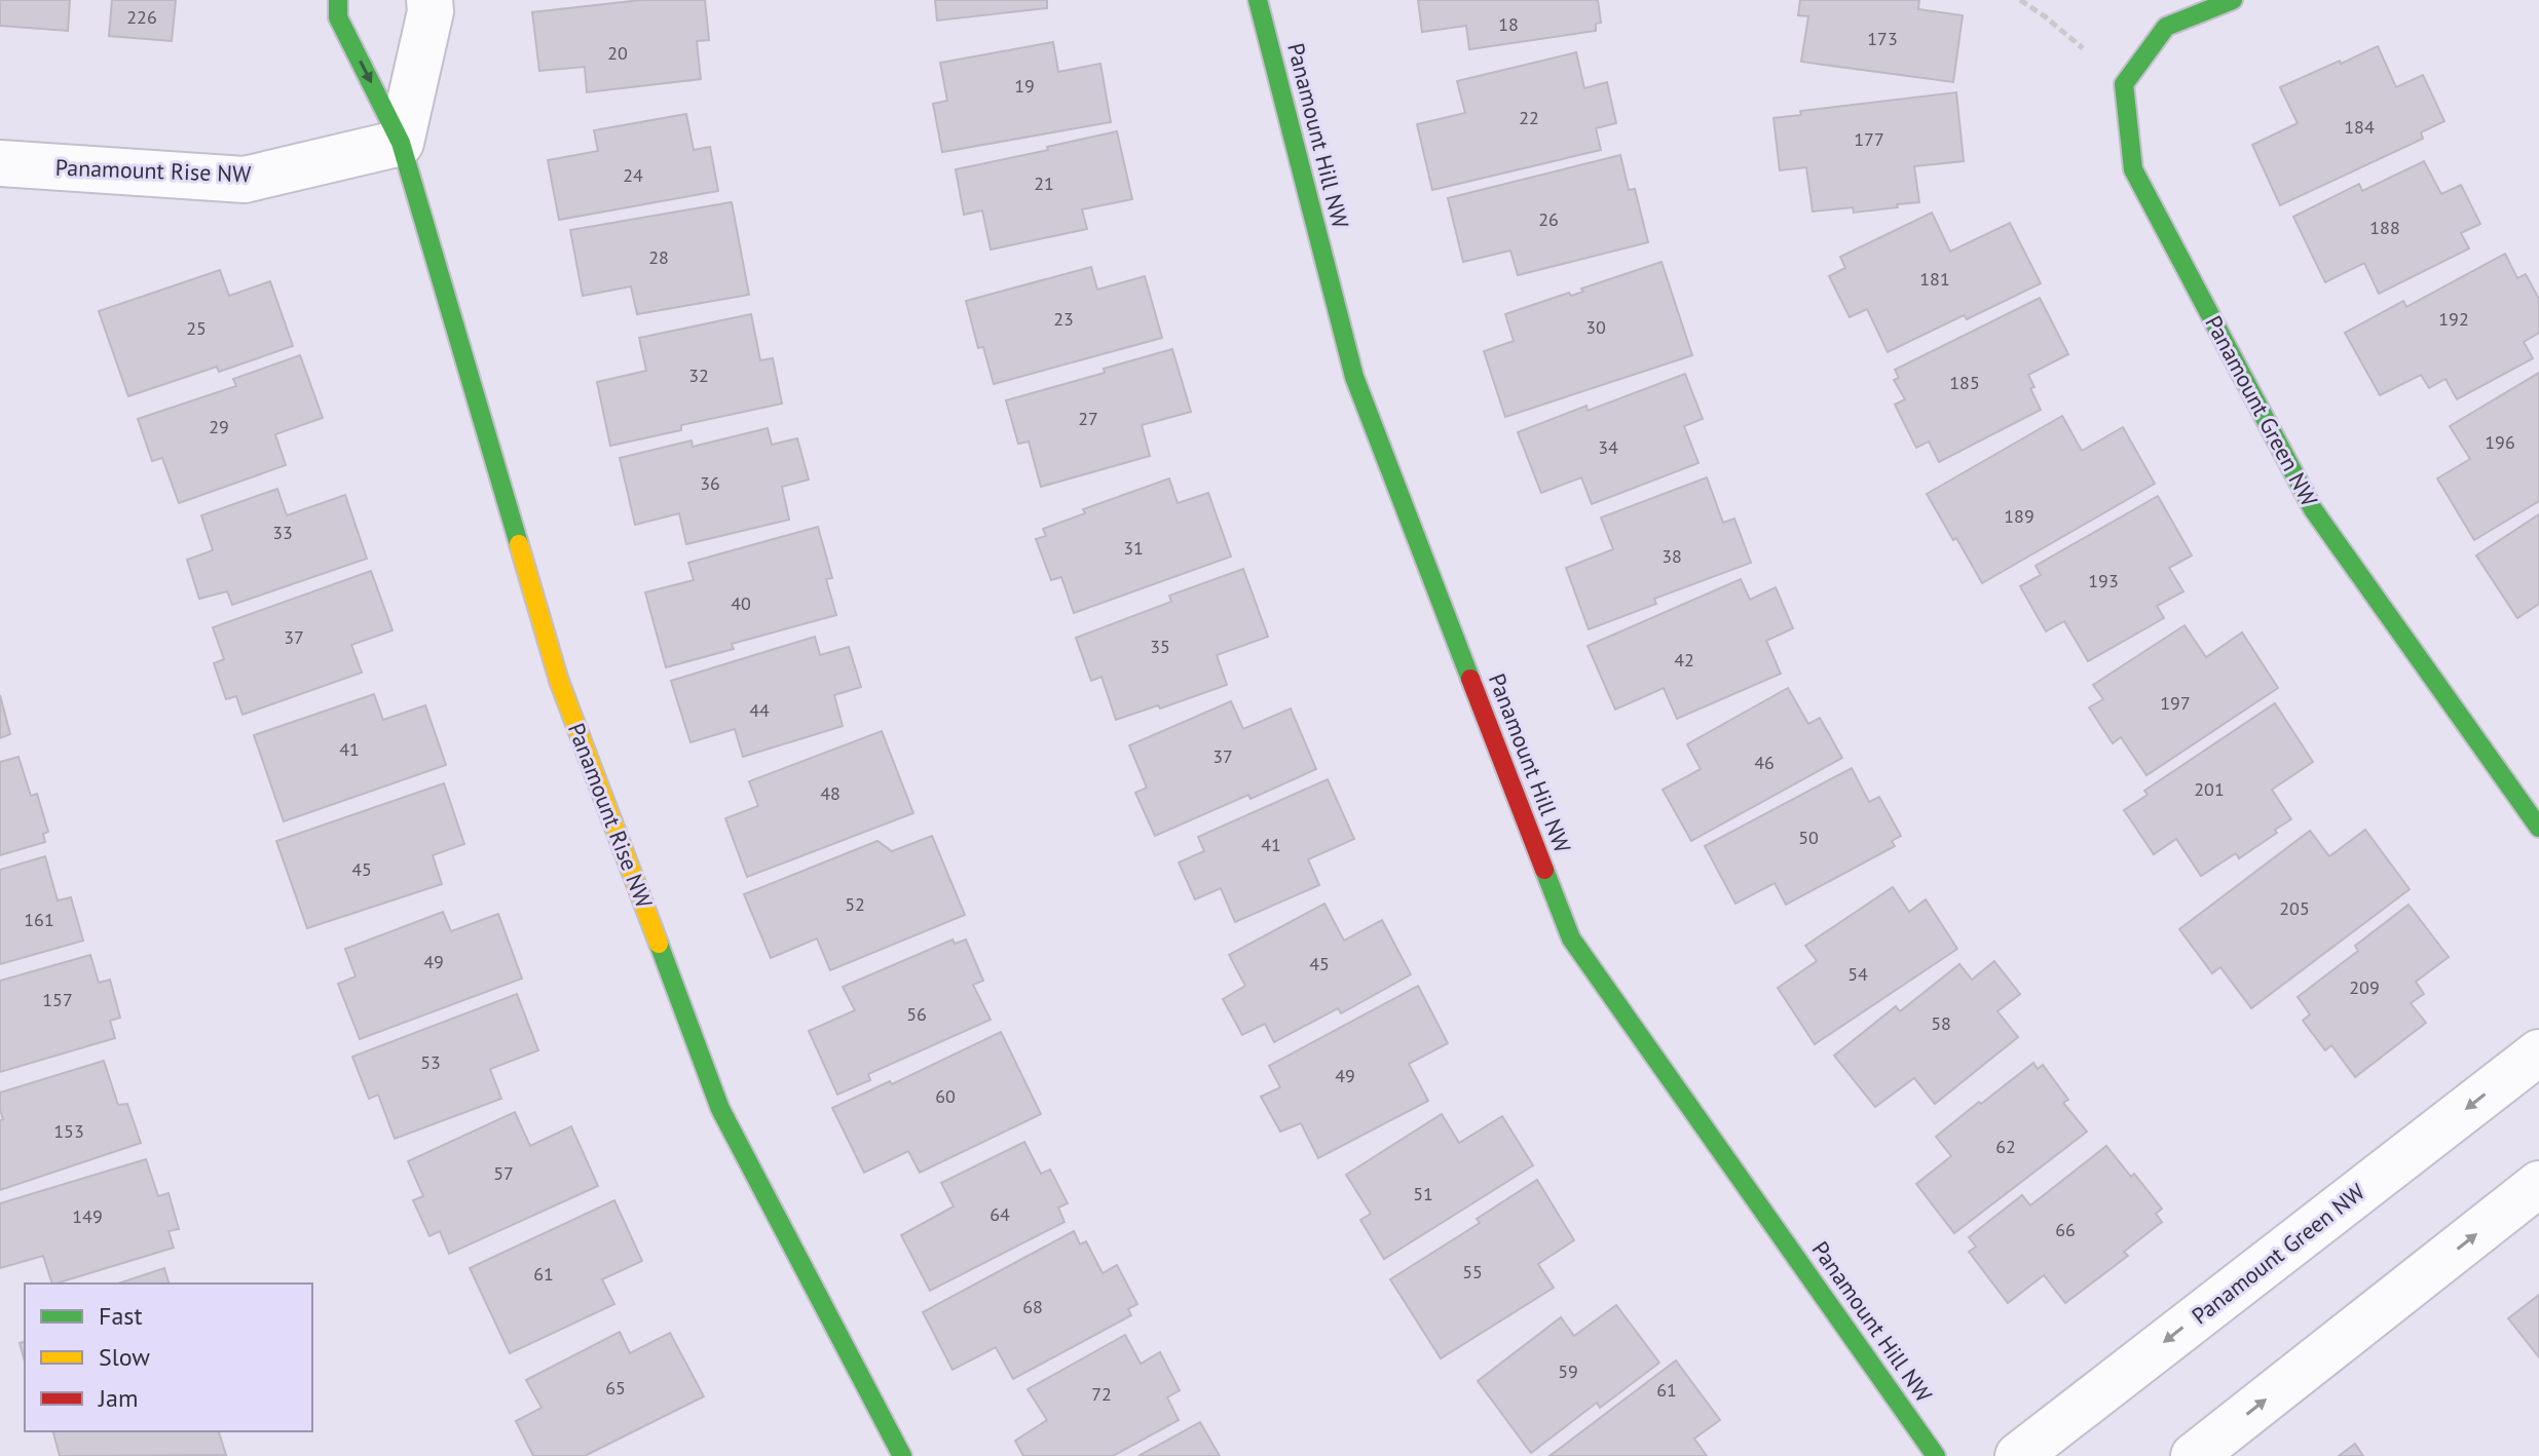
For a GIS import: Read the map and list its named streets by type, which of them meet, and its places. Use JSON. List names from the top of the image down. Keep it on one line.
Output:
{"streets":{"street":["Panamount Hill NW","Panamount Rise NW","Panamount Green NW"]},"house_numbers":["226","18","173","20","19","22","184","177","24","21","26","188","28","181","23","192","30","25","32","185","27","29","196","34","36","189","33","31","38","193","40","37","35","42","197","44","41","37","46","201","48","50","41","45","52","205","161","49","45","54","209","157","56","58","53","49","60","153","62","57","51","64","149","66","55","61","68","59","65","61","72"],"legend":["Fast","Slow","Jam"]}
